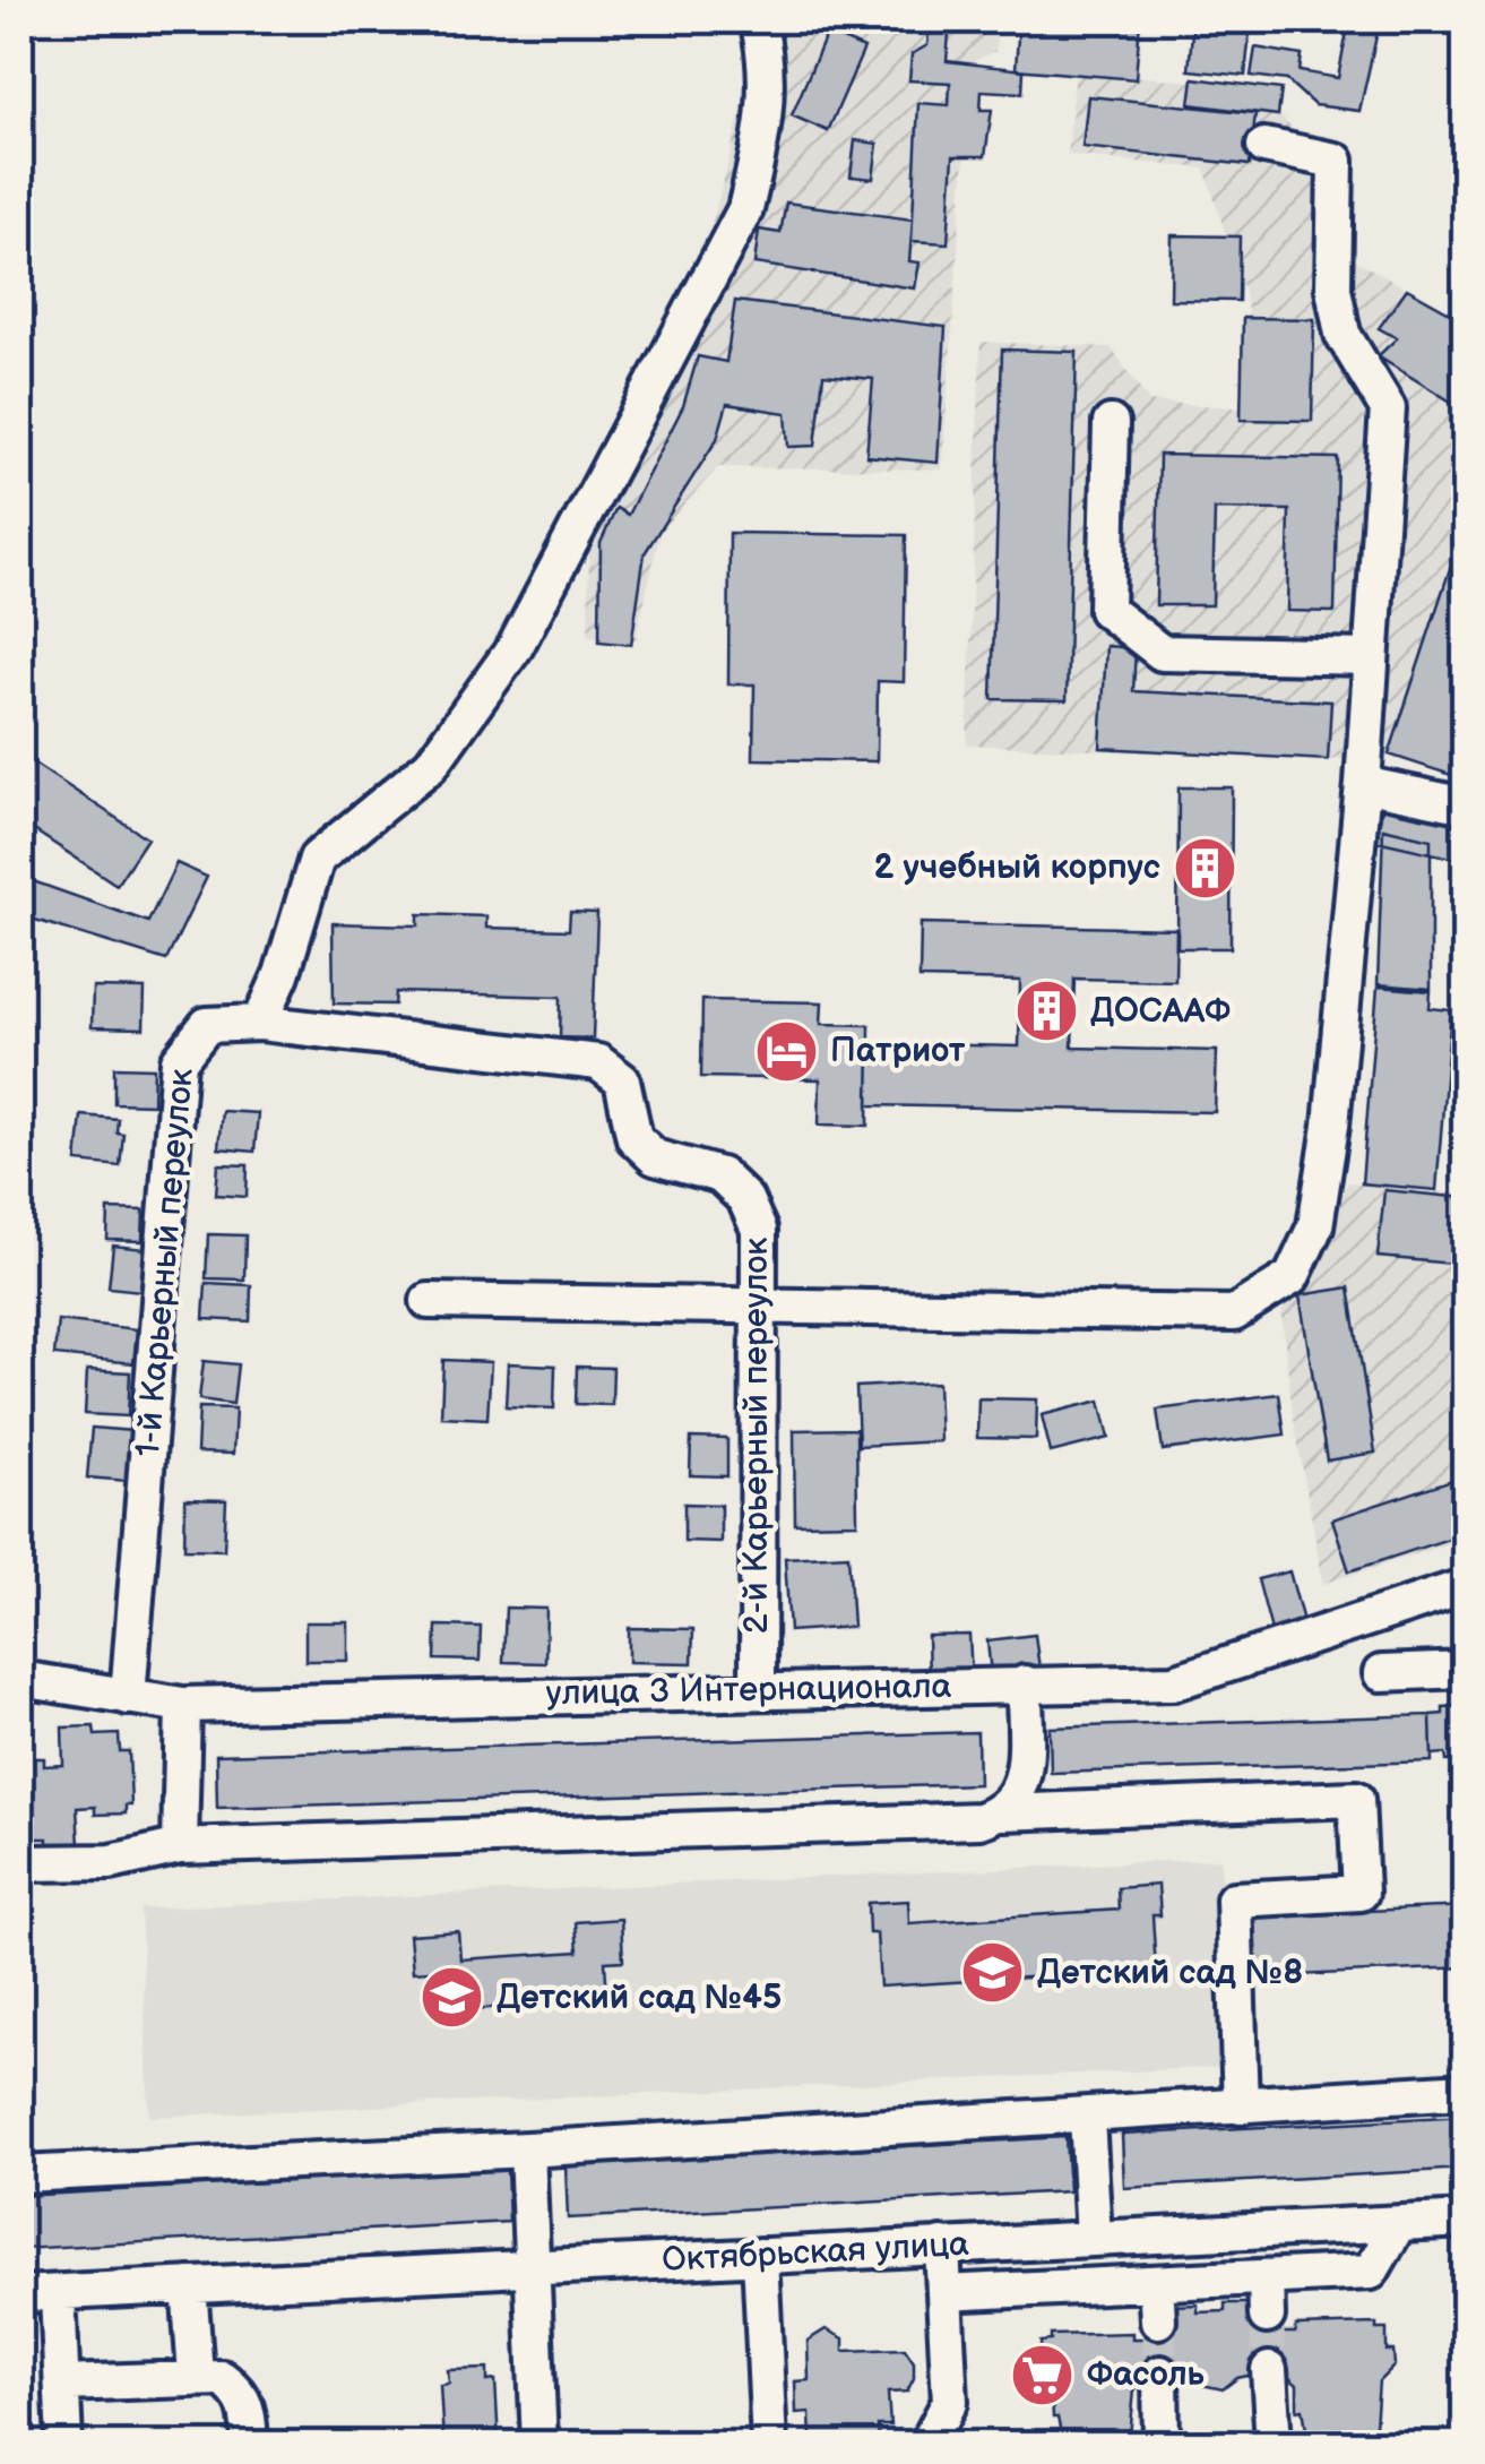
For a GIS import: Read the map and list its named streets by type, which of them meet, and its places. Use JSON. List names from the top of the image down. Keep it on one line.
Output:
{"streets":{"street":["1-й Карьерный переулок","2-й Карьерный переулок","улица 3 Интернационала","Октябрьская улица"]},"crossings":[["1-й Карьерный переулок","2-й Карьерный переулок"],["1-й Карьерный переулок","улица 3 Интернационала"],["2-й Карьерный переулок","улица 3 Интернационала"]],"places":{"building":["2 учебный корпус","ДОСААФ"],"hotel":["Патриот"],"school or university":["Детский сад №8","Детский сад №45"],"supermarket":["Фасоль"]}}
